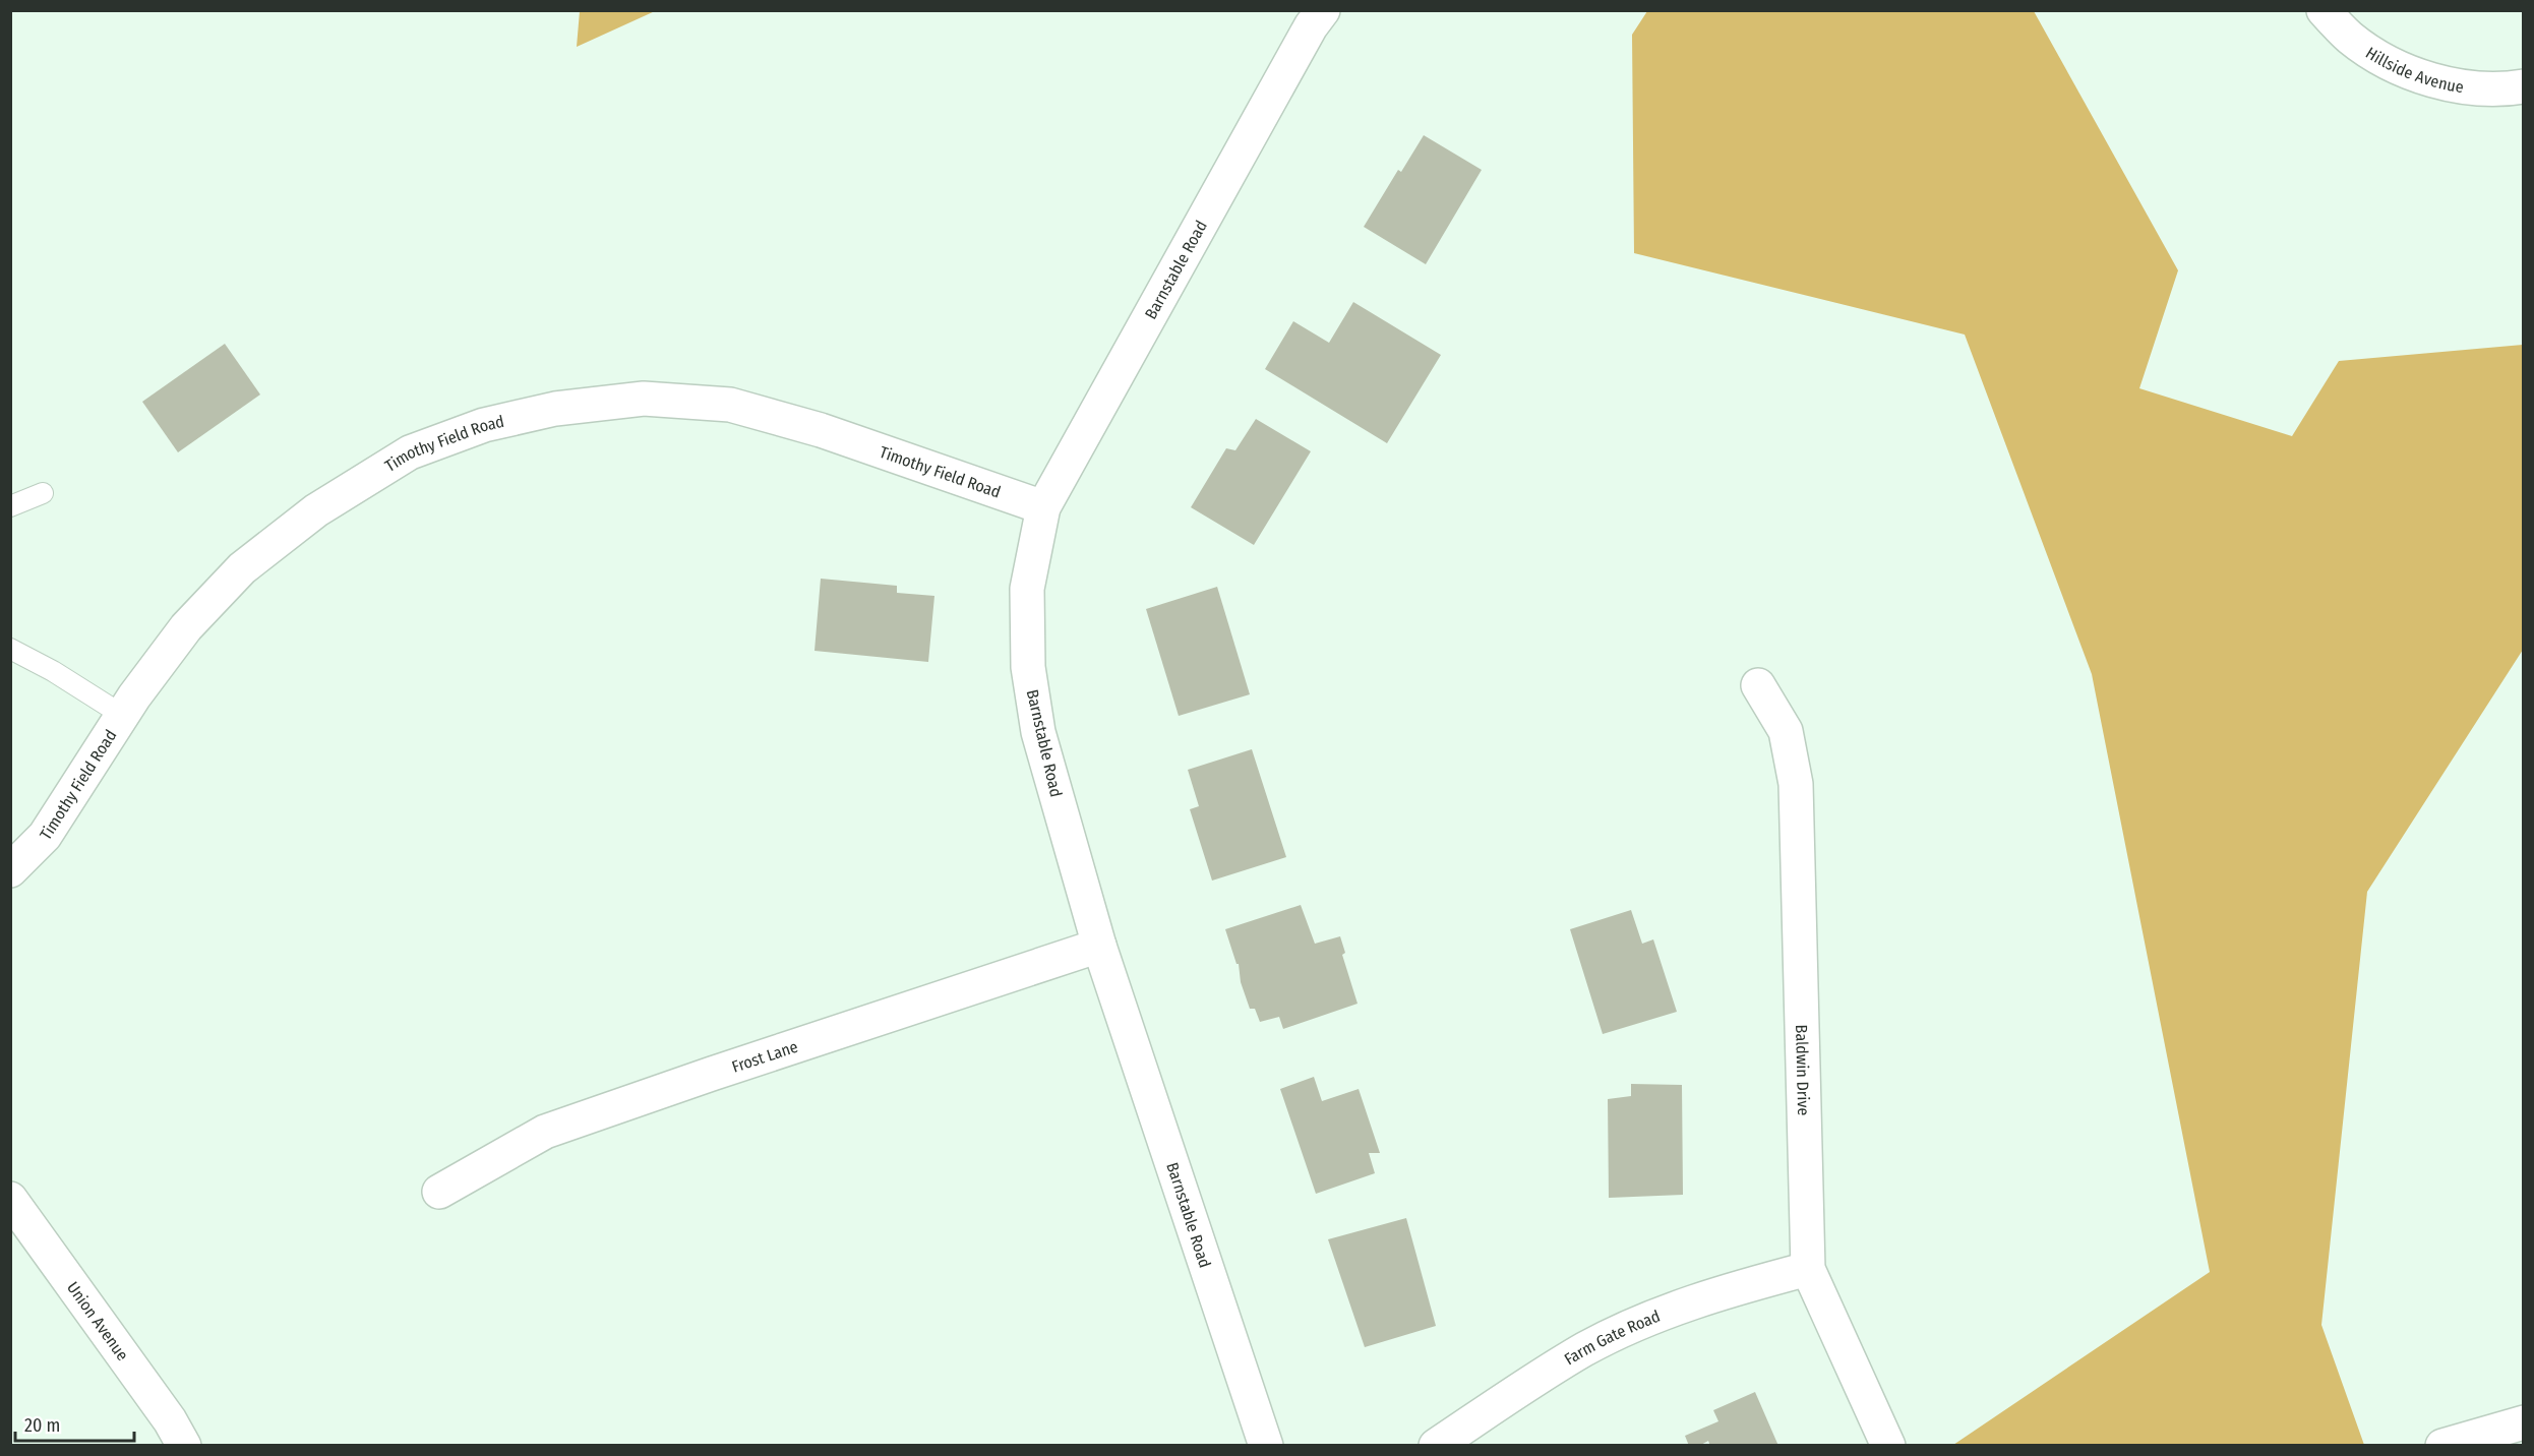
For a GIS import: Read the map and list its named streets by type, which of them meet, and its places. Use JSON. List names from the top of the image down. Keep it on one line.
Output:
{"streets":{"street":["Hillside Avenue","Barnstable Road","Timothy Field Road","Frost Lane","Baldwin Drive","Union Avenue","Farm Gate Road"]},"crossings":[["Barnstable Road","Timothy Field Road"],["Barnstable Road","Frost Lane"],["Baldwin Drive","Farm Gate Road"]],"scale_bar":"20 m"}
